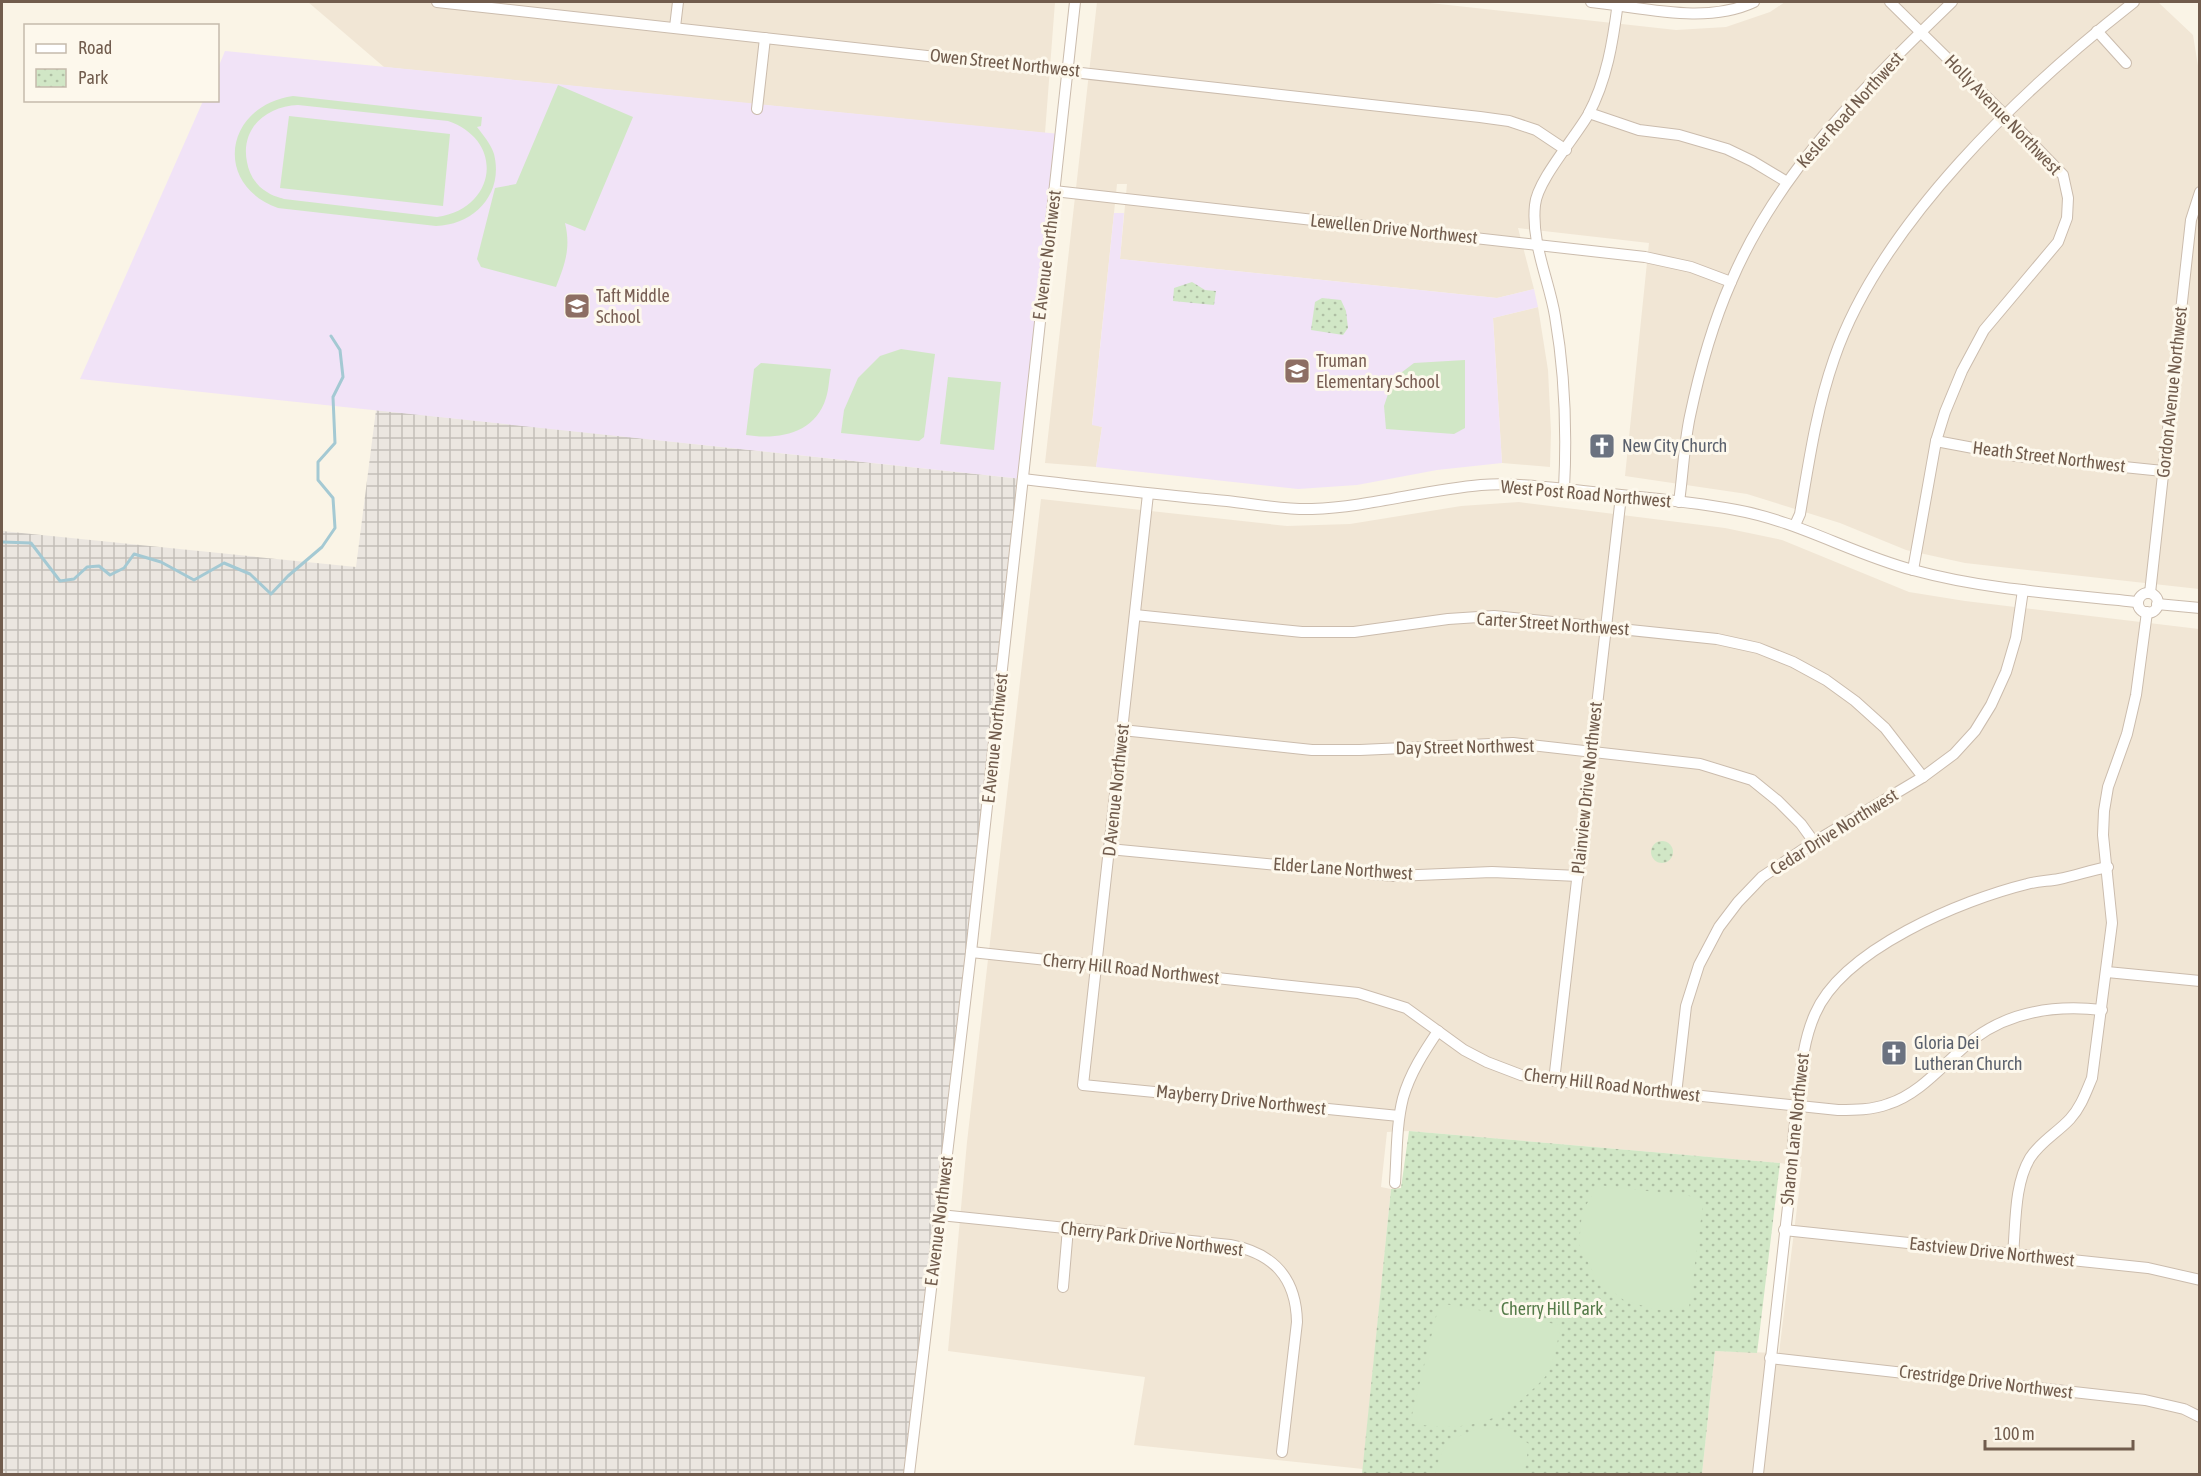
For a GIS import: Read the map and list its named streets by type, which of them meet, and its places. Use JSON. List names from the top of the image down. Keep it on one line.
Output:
{"streets":{"street":["Owen Street Northwest","Kesler Road Northwest","Holly Avenue Northwest","Lewellen Drive Northwest","E Avenue Northwest","Gordon Avenue Northwest","Heath Street Northwest","West Post Road Northwest","Carter Street Northwest","Day Street Northwest","Plainview Drive Northwest","D Avenue Northwest","Cedar Drive Northwest","Elder Lane Northwest","Cherry Hill Road Northwest","Mayberry Drive Northwest","Sharon Lane Northwest","Cherry Park Drive Northwest","Eastview Drive Northwest","Crestridge Drive Northwest"]},"crossings":[["Owen Street Northwest","E Avenue Northwest"],["Kesler Road Northwest","Holly Avenue Northwest"],["Kesler Road Northwest","Lewellen Drive Northwest"],["Kesler Road Northwest","West Post Road Northwest"],["Holly Avenue Northwest","Heath Street Northwest"],["Holly Avenue Northwest","West Post Road Northwest"],["Lewellen Drive Northwest","E Avenue Northwest"],["E Avenue Northwest","West Post Road Northwest"],["E Avenue Northwest","Cherry Hill Road Northwest"],["E Avenue Northwest","Cherry Park Drive Northwest"],["Gordon Avenue Northwest","Heath Street Northwest"],["Gordon Avenue Northwest","West Post Road Northwest"],["West Post Road Northwest","Plainview Drive Northwest"],["West Post Road Northwest","D Avenue Northwest"],["West Post Road Northwest","Cedar Drive Northwest"],["Carter Street Northwest","Plainview Drive Northwest"],["Carter Street Northwest","D Avenue Northwest"],["Carter Street Northwest","Cedar Drive Northwest"],["Day Street Northwest","Plainview Drive Northwest"],["Day Street Northwest","D Avenue Northwest"],["Day Street Northwest","Cedar Drive Northwest"],["Plainview Drive Northwest","Elder Lane Northwest"],["Plainview Drive Northwest","Cherry Hill Road Northwest"],["D Avenue Northwest","Elder Lane Northwest"],["D Avenue Northwest","Cherry Hill Road Northwest"],["D Avenue Northwest","Mayberry Drive Northwest"],["Cedar Drive Northwest","Cherry Hill Road Northwest"],["Cherry Hill Road Northwest","Sharon Lane Northwest"],["Sharon Lane Northwest","Eastview Drive Northwest"],["Sharon Lane Northwest","Crestridge Drive Northwest"]],"parks":["Cherry Hill Park"],"places":{"school or university":["Taft Middle School","Truman Elementary School"],"church":["New City Church","Gloria Dei Lutheran Church"]},"legend":["Road","Park"],"scale_bar":"100 m"}
